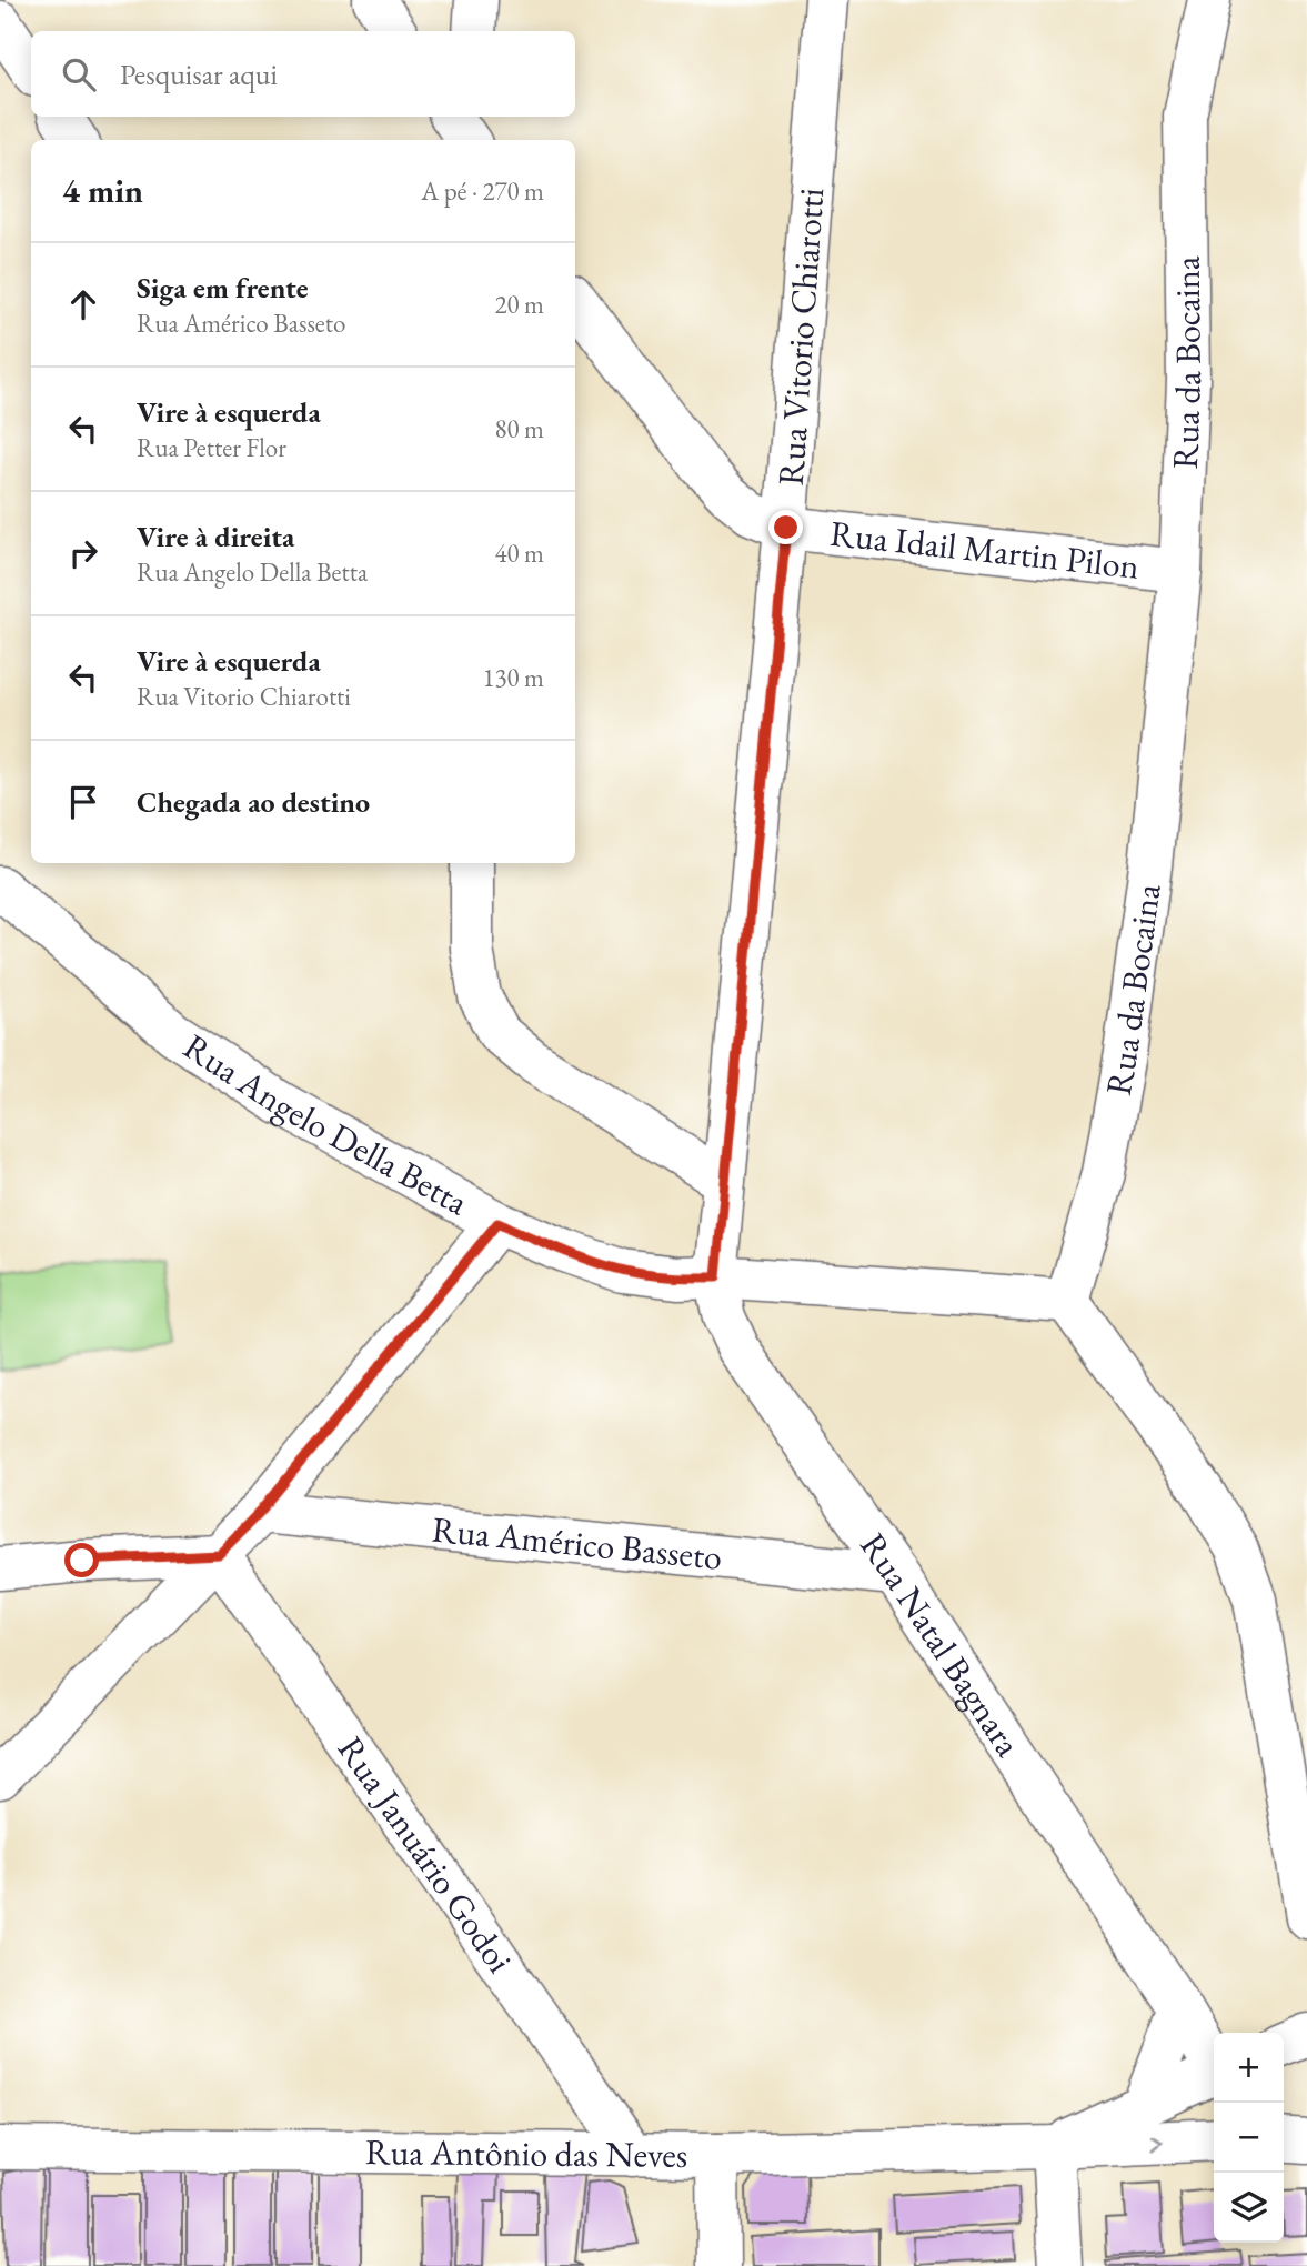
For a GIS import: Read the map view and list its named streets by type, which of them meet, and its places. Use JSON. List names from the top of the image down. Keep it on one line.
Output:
{"streets":{"street":["Rua Vitorio Chiarotti","Rua da Bocaina","Rua Idail Martin Pilon","Rua Angelo Della Betta","Rua Américo Basseto","Rua Natal Bagnara","Rua Januário Godoi","Rua Antônio das Neves"]},"crossings":[["Rua Vitorio Chiarotti","Rua Idail Martin Pilon"],["Rua Vitorio Chiarotti","Rua Angelo Della Betta"],["Rua Vitorio Chiarotti","Rua Natal Bagnara"],["Rua da Bocaina","Rua Idail Martin Pilon"],["Rua da Bocaina","Rua Angelo Della Betta"],["Rua Angelo Della Betta","Rua Natal Bagnara"],["Rua Américo Basseto","Rua Natal Bagnara"],["Rua Januário Godoi","Rua Antônio das Neves"]],"page":{"search":"Pesquisar aqui","heading":["4 min","A pé · 270 m"],"list":[["Siga em frente","Rua Américo Basseto","20 m"],["Vire à esquerda","Rua Petter Flor","80 m"],["Vire à direita","Rua Angelo Della Betta","40 m"],["Vire à esquerda","Rua Vitorio Chiarotti","130 m"],"Chegada ao destino"],"map_buttons":["+","−"]}}
